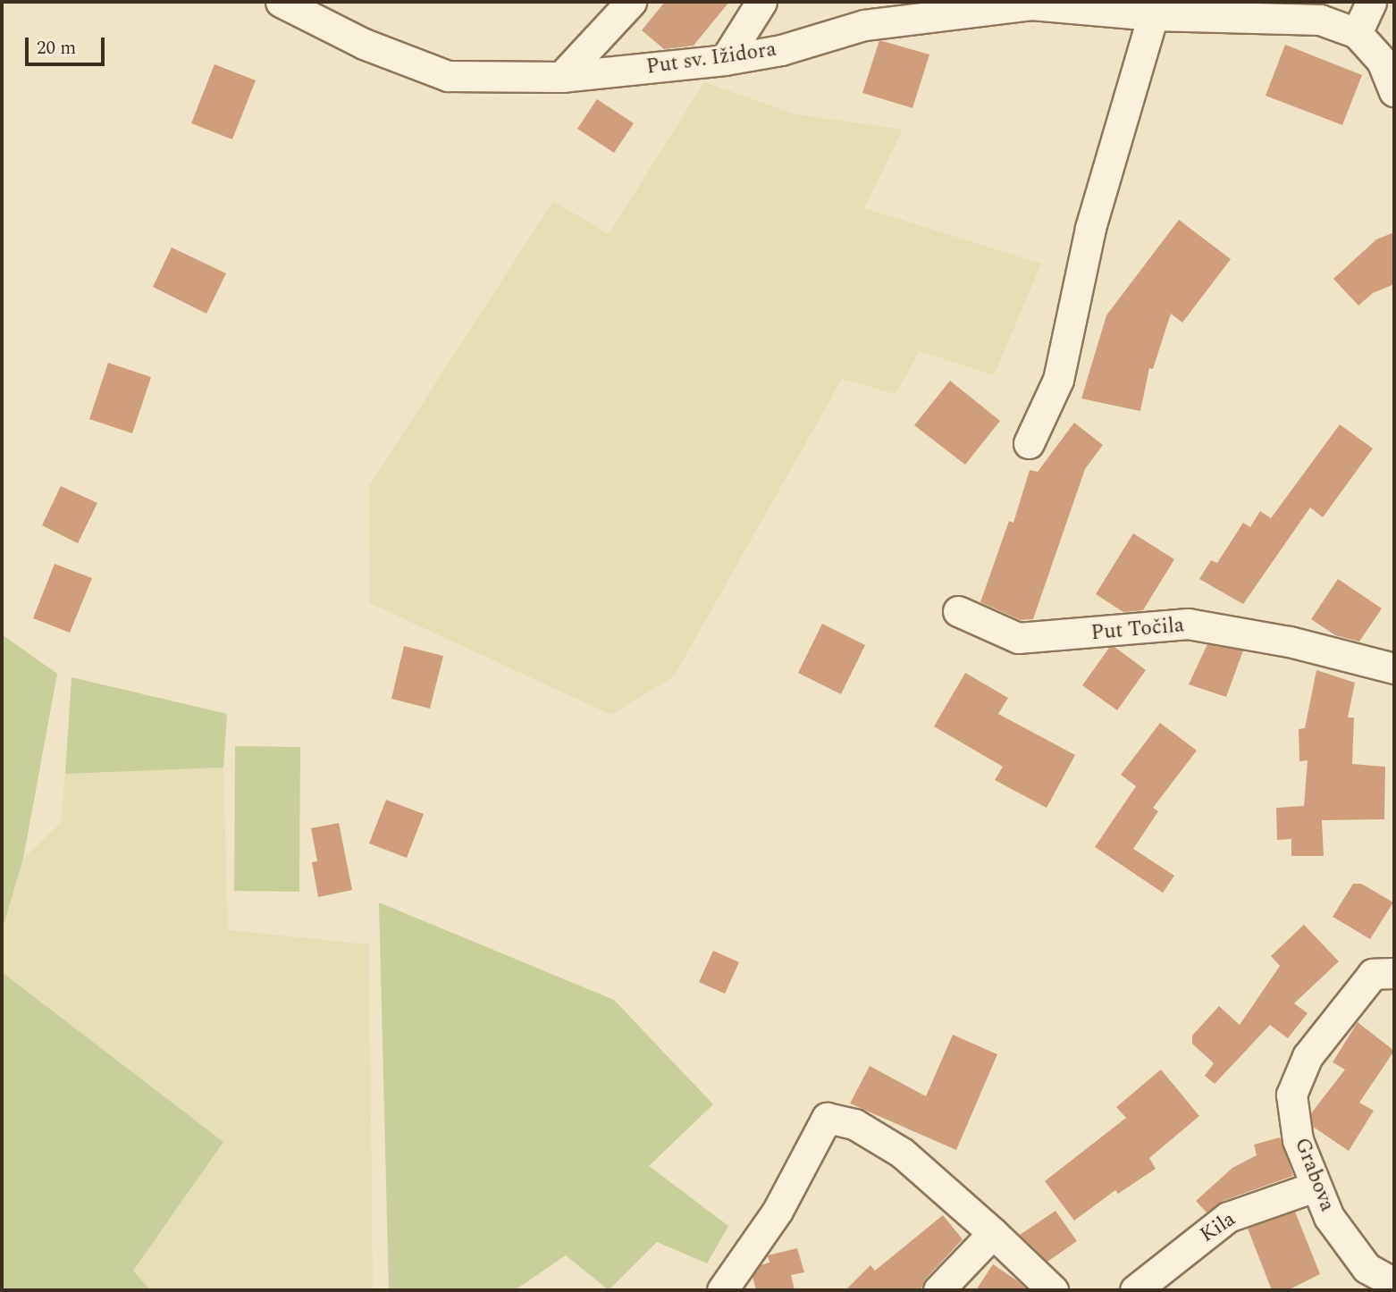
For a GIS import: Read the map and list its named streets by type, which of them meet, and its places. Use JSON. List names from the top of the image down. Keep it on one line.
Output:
{"streets":{"street":["Put sv. Ižidora","Put Točila","Grabova","Kila"]},"crossings":[["Grabova","Kila"]],"scale_bar":"20 m"}
